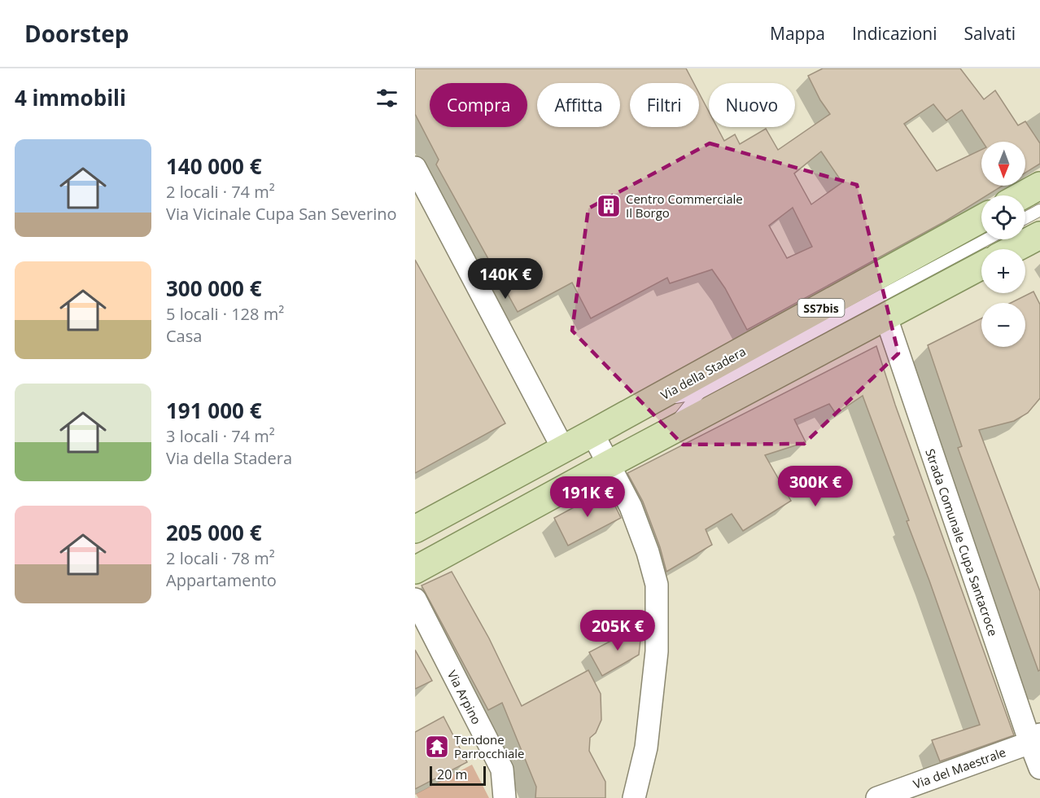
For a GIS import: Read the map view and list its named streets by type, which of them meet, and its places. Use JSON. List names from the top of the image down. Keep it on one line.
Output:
{"streets":{"main road":["SS7bis","Via della Stadera"],"street":["Strada Comunale Cupa Santacroce","Via Arpino","Via del Maestrale"]},"crossings":[["Strada Comunale Cupa Santacroce","Via del Maestrale"]],"places":{"building":["Centro Commerciale Il Borgo"],"temple":["Tendone Parrocchiale"]},"scale_bar":"20 m","north":"bottom","page":{"header":"Doorstep","nav":["Mappa","Indicazioni","Salvati"],"heading":"4 immobili","chip":["Compra","Affitta","Filtri","Nuovo"],"list":[{"name":"140 000 €","note":"2 locali · 74 m² · Via Vicinale Cupa San Severino"},{"name":"300 000 €","note":"5 locali · 128 m² · Casa"},{"name":"191 000 €","note":"3 locali · 74 m² · Via della Stadera"},{"name":"205 000 €","note":"2 locali · 78 m² · Appartamento"}],"map_buttons":["+","−"],"price":["140K €","300K €","191K €","205K €"],"scale":"20 m"}}
